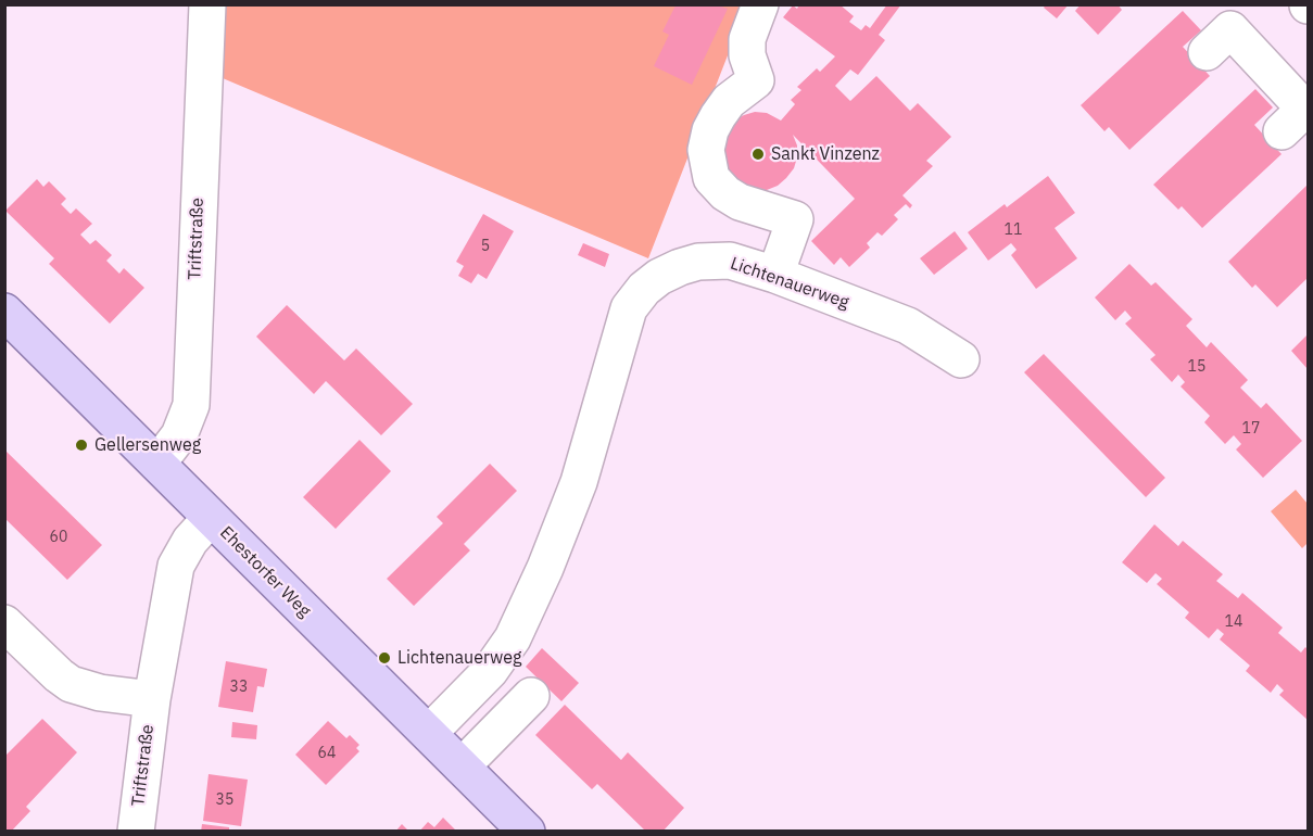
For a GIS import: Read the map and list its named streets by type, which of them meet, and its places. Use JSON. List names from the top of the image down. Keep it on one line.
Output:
{"streets":{"main road":["Ehestorfer Weg"],"street":["Triftstraße","Lichtenauerweg"]},"crossings":[["Triftstraße","Ehestorfer Weg"],["Lichtenauerweg","Ehestorfer Weg"]],"places":["Sankt Vinzenz","Gellersenweg","Lichtenauerweg"],"house_numbers":["11","5","15","17","60","14","33","64","35"]}
